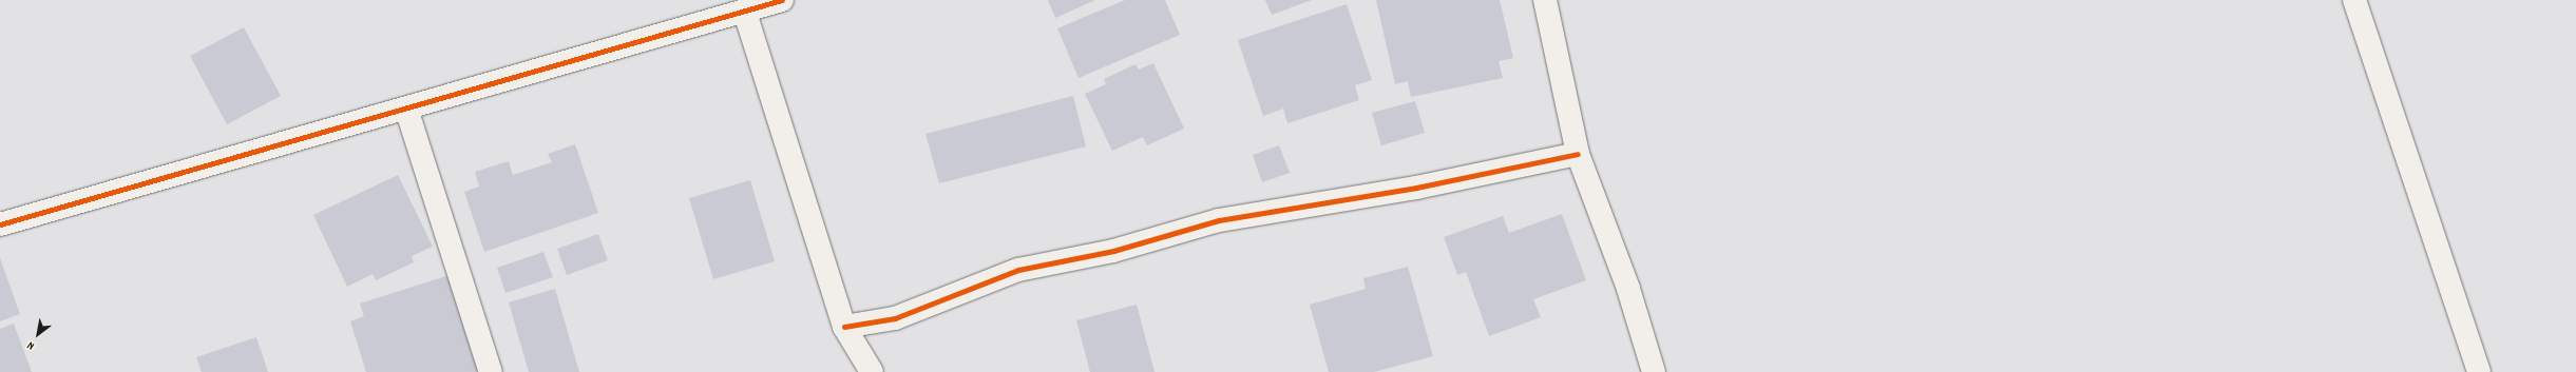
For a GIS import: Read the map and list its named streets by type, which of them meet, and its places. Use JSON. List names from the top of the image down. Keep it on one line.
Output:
{"north":"bottom left"}
